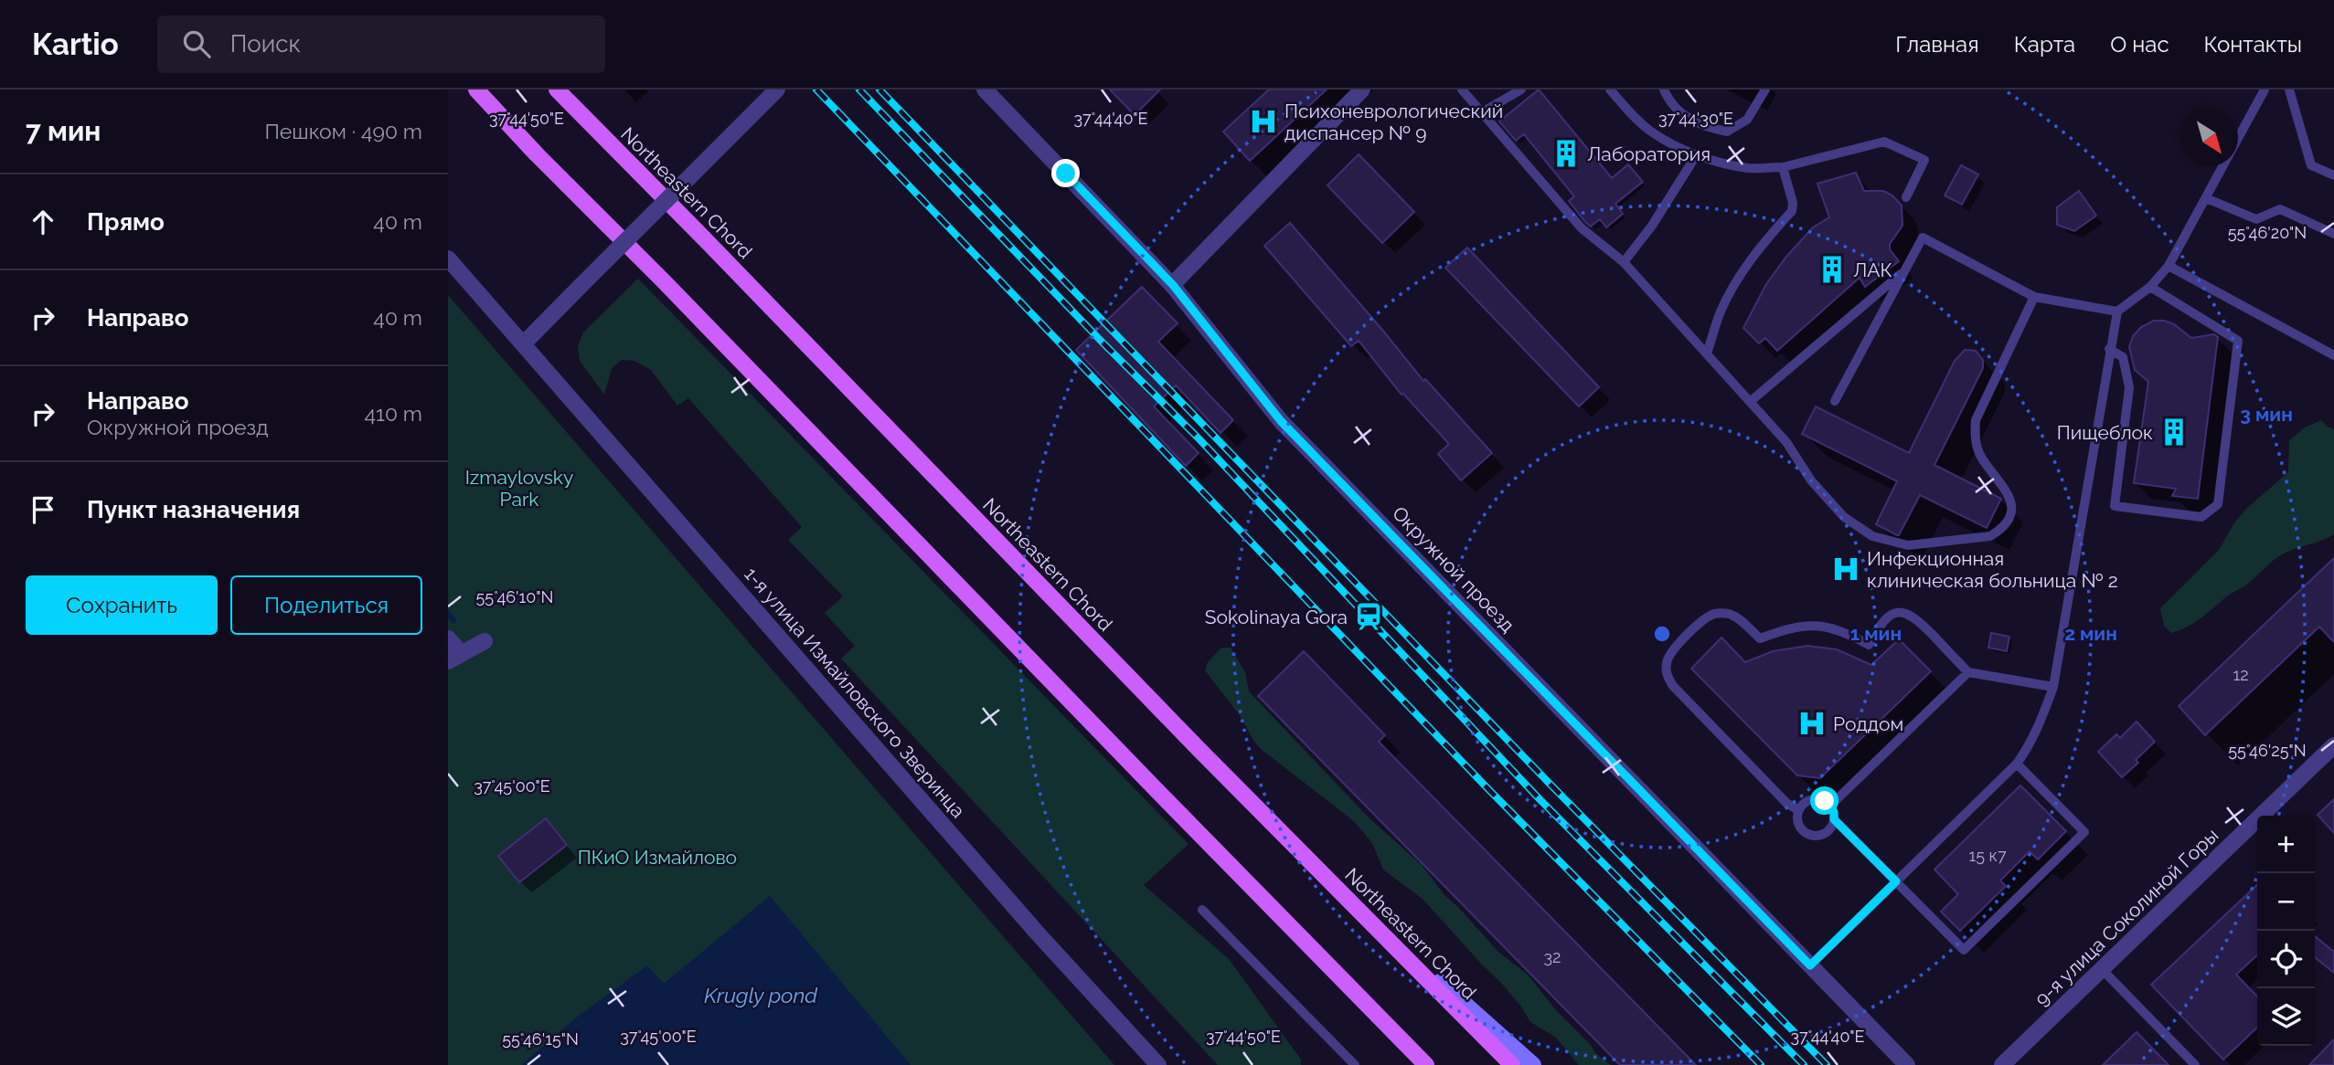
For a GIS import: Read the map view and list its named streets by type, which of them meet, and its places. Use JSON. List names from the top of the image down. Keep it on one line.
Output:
{"streets":{"main road":["Northeastern Chord"],"street":["Окружной проезд","1-я улица Измайловского Зверинца","9-я улица Соколиной Горы"]},"water":["Krugly pond"],"parks":["Izmaylovsky Park","ПКиО Измайлово"],"places":{"hospital":["Психоневрологический диспансер № 9","Инфекционная клиническая больница № 2","Роддом"],"building":["Лаборатория","ЛАК","Пищеблок"],"station":["Sokolinaya Gora"]},"house_numbers":["12","15 к7","32"],"north":"bottom right","page":{"header":"Kartio","search":"Поиск","nav":["Главная","Карта","О нас","Контакты"],"heading":["7 мин","Пешком · 490 m"],"list":[["Прямо","40 m"],["Направо","40 m"],["Направо","Окружной проезд","410 m"],"Пункт назначения"],"buttons":["Сохранить","Поделиться"],"map_buttons":["+","−"]},"coordinates":["37°44'50\"E","37°44'30\"E","37°44'40\"E","55°46'20\"N","55°46'10\"N","55°46'25\"N","37°45'00\"E","55°46'15\"N"],"rings":["3 мин","1 мин","2 мин"]}
